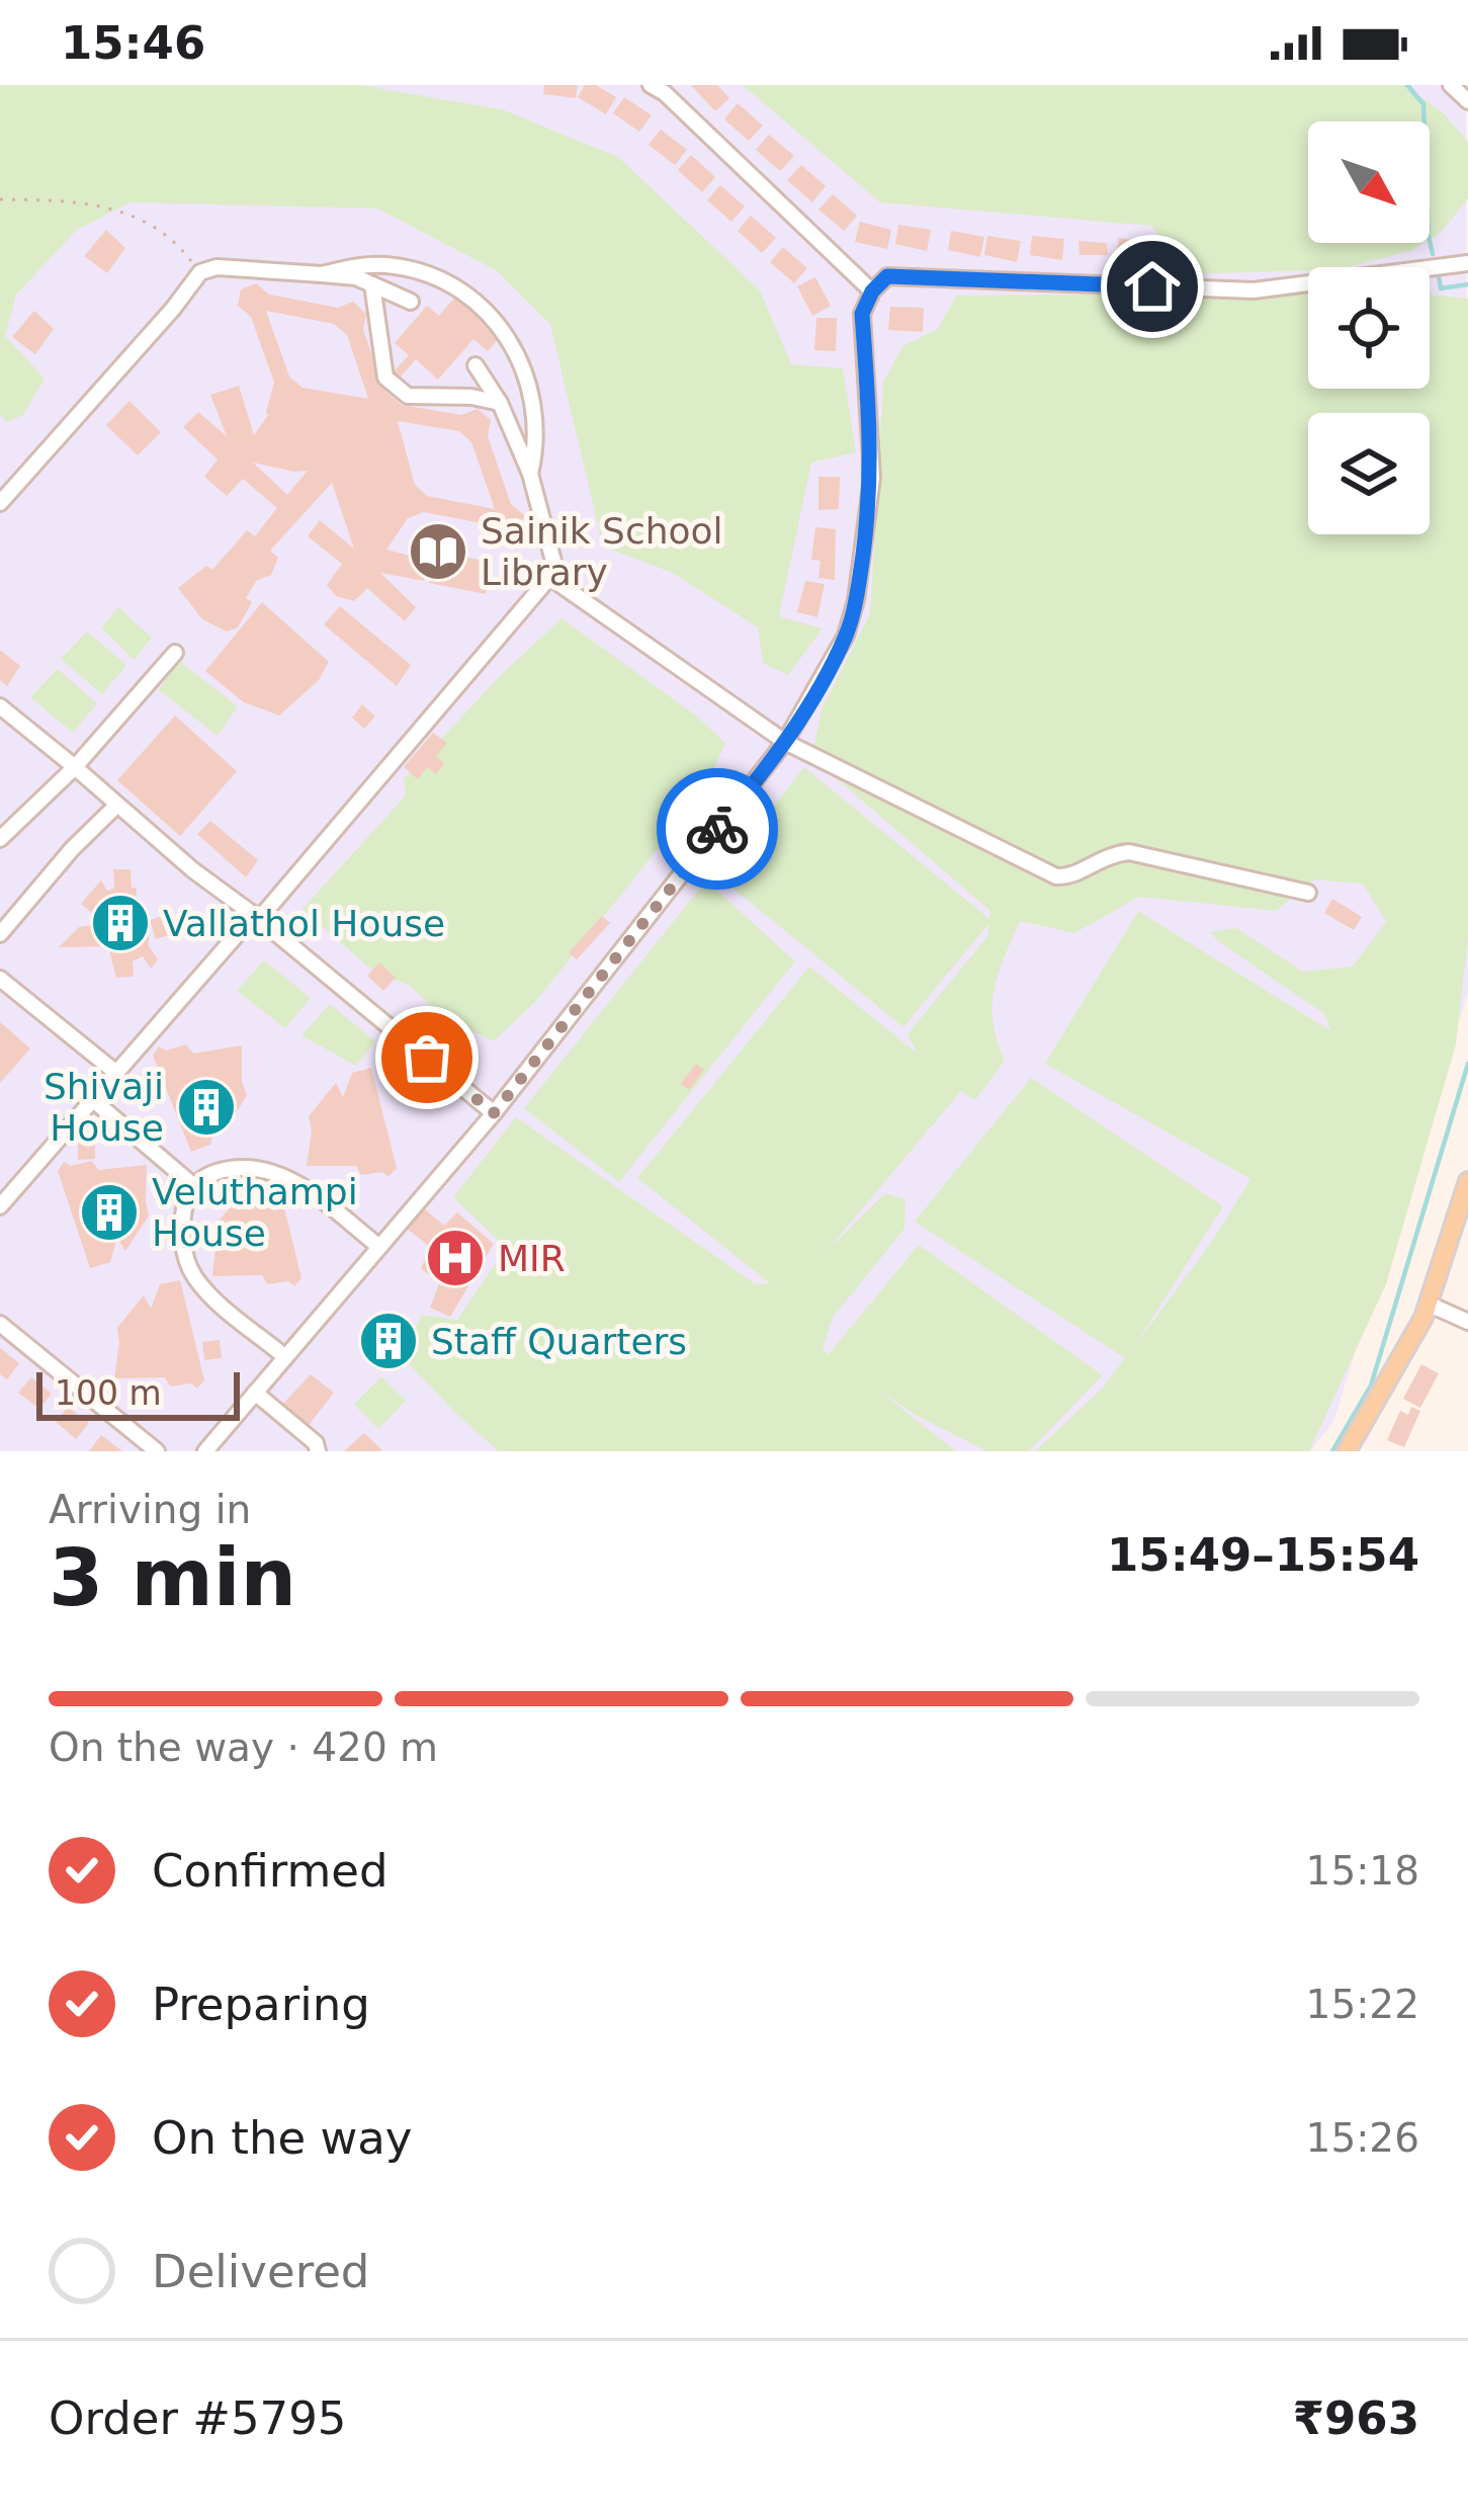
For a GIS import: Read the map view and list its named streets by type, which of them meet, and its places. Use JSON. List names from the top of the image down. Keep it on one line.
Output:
{"places":{"library":["Sainik School Library"],"building":["Vallathol House","Shivaji House","Veluthampi House","Staff Quarters"],"hospital":["MIR"]},"scale_bar":"100 m","north":"bottom right","page":{"status":"15:46","scale":"100 m","heading":["3 min","Arriving in","15:49–15:54"],"panel":["Order #5795","₹963"],"bar":"On the way · 420 m","list":[["Confirmed","15:18"],["Preparing","15:22"],["On the way","15:26"],"Delivered"]}}
